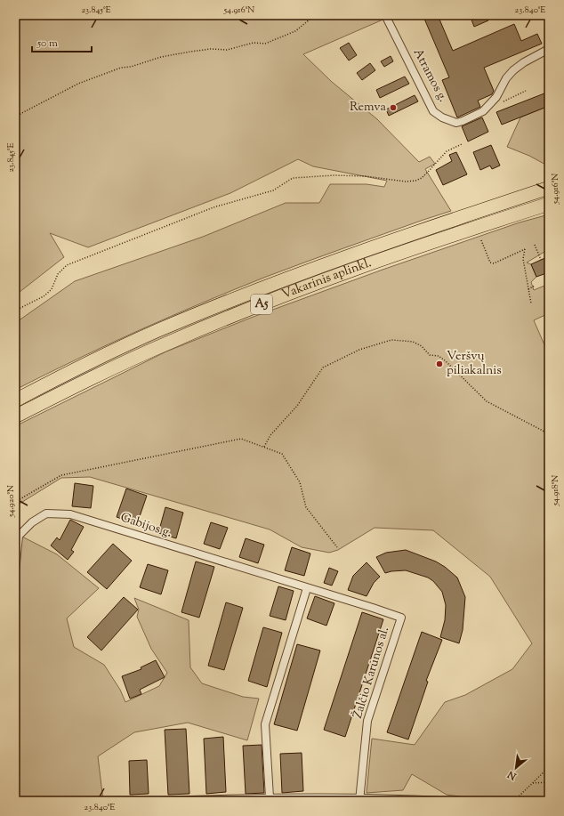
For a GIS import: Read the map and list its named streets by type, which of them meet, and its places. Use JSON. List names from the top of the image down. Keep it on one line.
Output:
{"streets":{"highway":["Vakarinis aplinkl.","A5"],"street":["Atramos g.","Gabijos g.","Žalčio Karūnos al."]},"crossings":[["Gabijos g.","Žalčio Karūnos al."]],"places":["Remva","Veršvų piliakalnis"],"scale_bar":"50 m","north":"bottom left","coordinates":["23.845°E","54.916°N","23.840°E","54.918°N","54.920°N"]}
